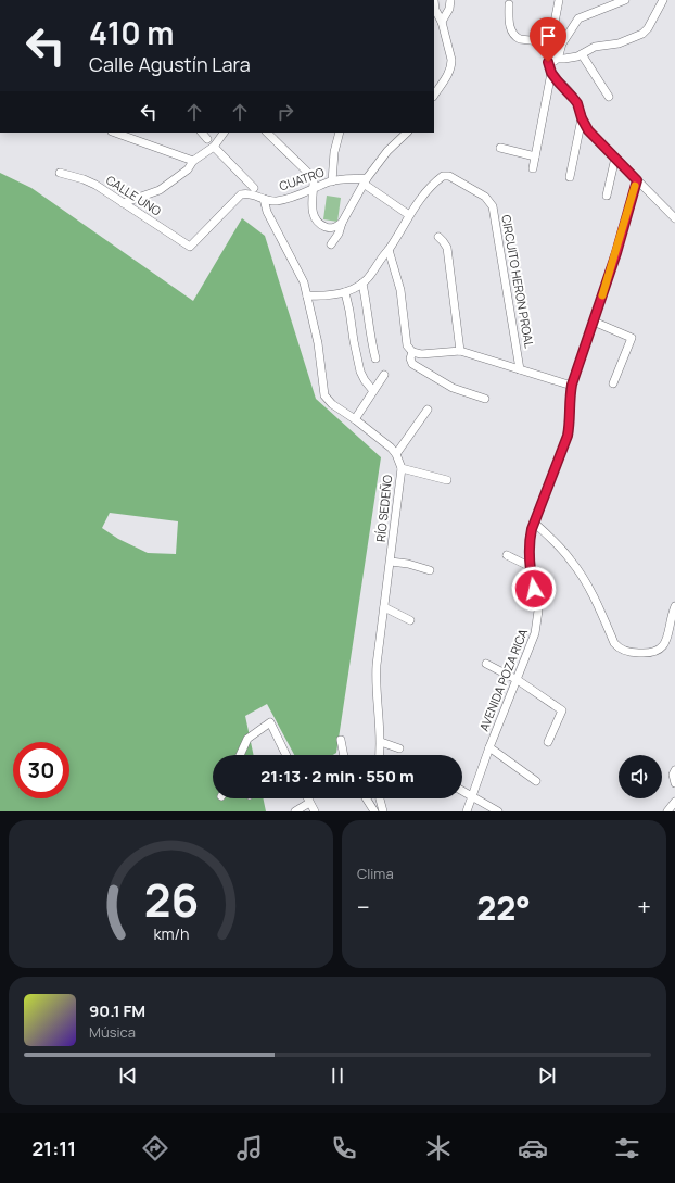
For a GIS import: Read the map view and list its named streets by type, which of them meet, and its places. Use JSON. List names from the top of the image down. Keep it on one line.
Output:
{"streets":{"street":["CUATRO","CALLE UNO","CIRCUITO HERON PROAL","RÍO SEDEÑO","AVENIDA POZA RICA"]},"crossings":[["CUATRO","CALLE UNO"],["CUATRO","RÍO SEDEÑO"]],"page":{"turn":["410 m","Calle Agustín Lara"],"limit":"30","trip":"21:13 · 2 min · 550 m","tile":"Clima","heat":["−","22°","+"],"song":["90.1 FM","Música"],"tabs":"21:11","gauge":["26","km/h"]}}
